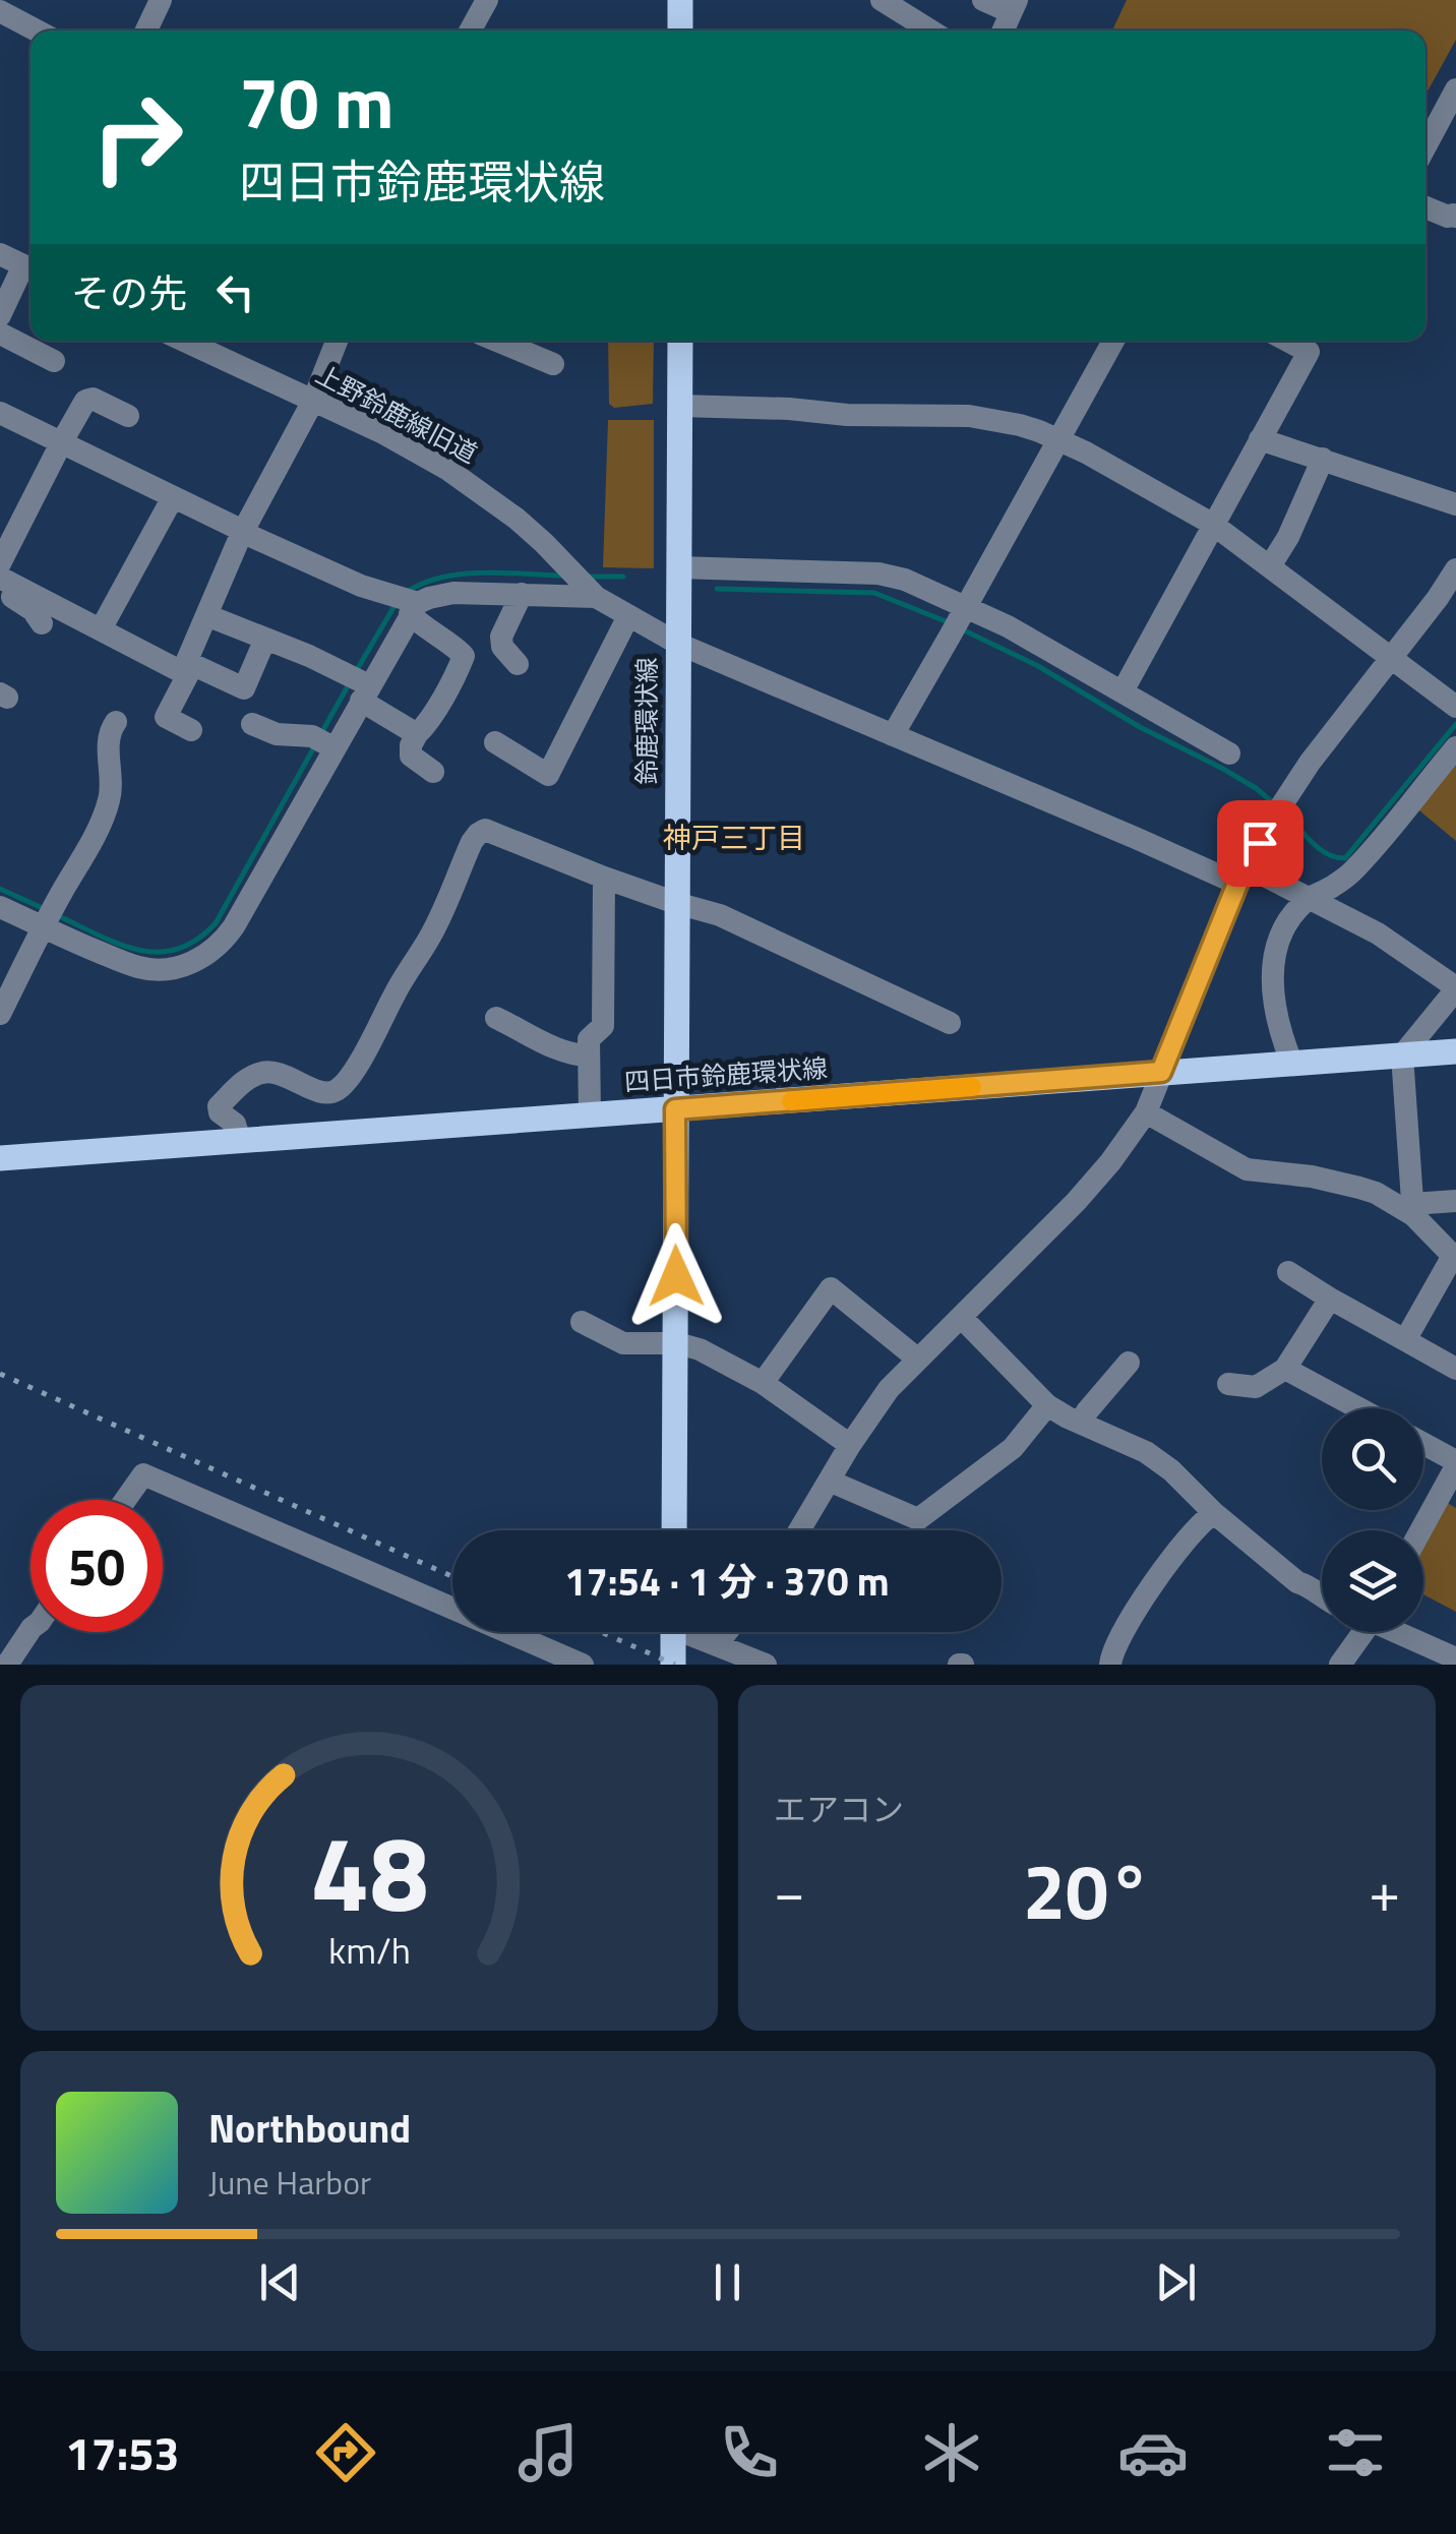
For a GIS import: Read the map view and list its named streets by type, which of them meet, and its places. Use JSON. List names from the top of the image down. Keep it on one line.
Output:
{"streets":{"main road":["鈴鹿環状線","四日市鈴鹿環状線"],"street":["上野鈴鹿線旧道"]},"crossings":[["上野鈴鹿線旧道","鈴鹿環状線"],["鈴鹿環状線","四日市鈴鹿環状線"]],"districts":["神戸三丁目"],"page":{"turn":["70 m","四日市鈴鹿環状線"],"then":"その先","limit":"50","trip":"17:54 · 1 分 · 370 m","tile":"エアコン","heat":["−","20°","+"],"song":["Northbound","June Harbor"],"tabs":"17:53","gauge":["48","km/h"]}}
